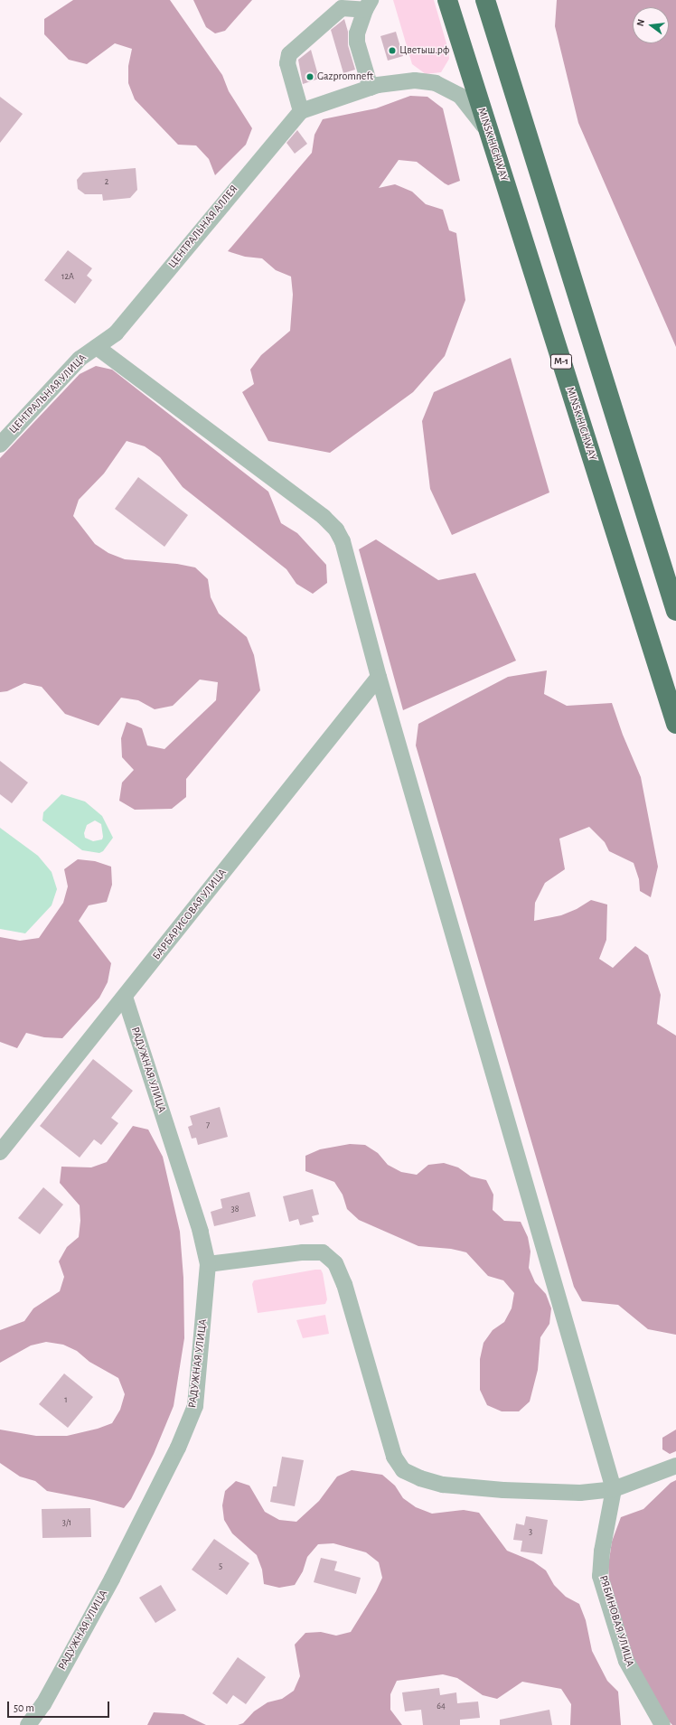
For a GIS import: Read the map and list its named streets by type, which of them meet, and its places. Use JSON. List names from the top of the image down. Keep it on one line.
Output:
{"streets":{"highway":["MINSK HIGHWAY","М-1"],"street":["ЦЕНТРАЛЬНАЯ АЛЛЕЯ","ЦЕНТРАЛЬНАЯ УЛИЦА","БАРБАРИСОВАЯ УЛИЦА","РАДУЖНАЯ УЛИЦА","РЯБИНОВАЯ УЛИЦА"]},"crossings":[["ЦЕНТРАЛЬНАЯ АЛЛЕЯ","ЦЕНТРАЛЬНАЯ УЛИЦА"],["БАРБАРИСОВАЯ УЛИЦА","РАДУЖНАЯ УЛИЦА"]],"places":["Цветыш.рф","Gazpromneft"],"house_numbers":["2","12А","7","38","1","3/1","3","5","64"],"scale_bar":"50 m","north":"left"}
